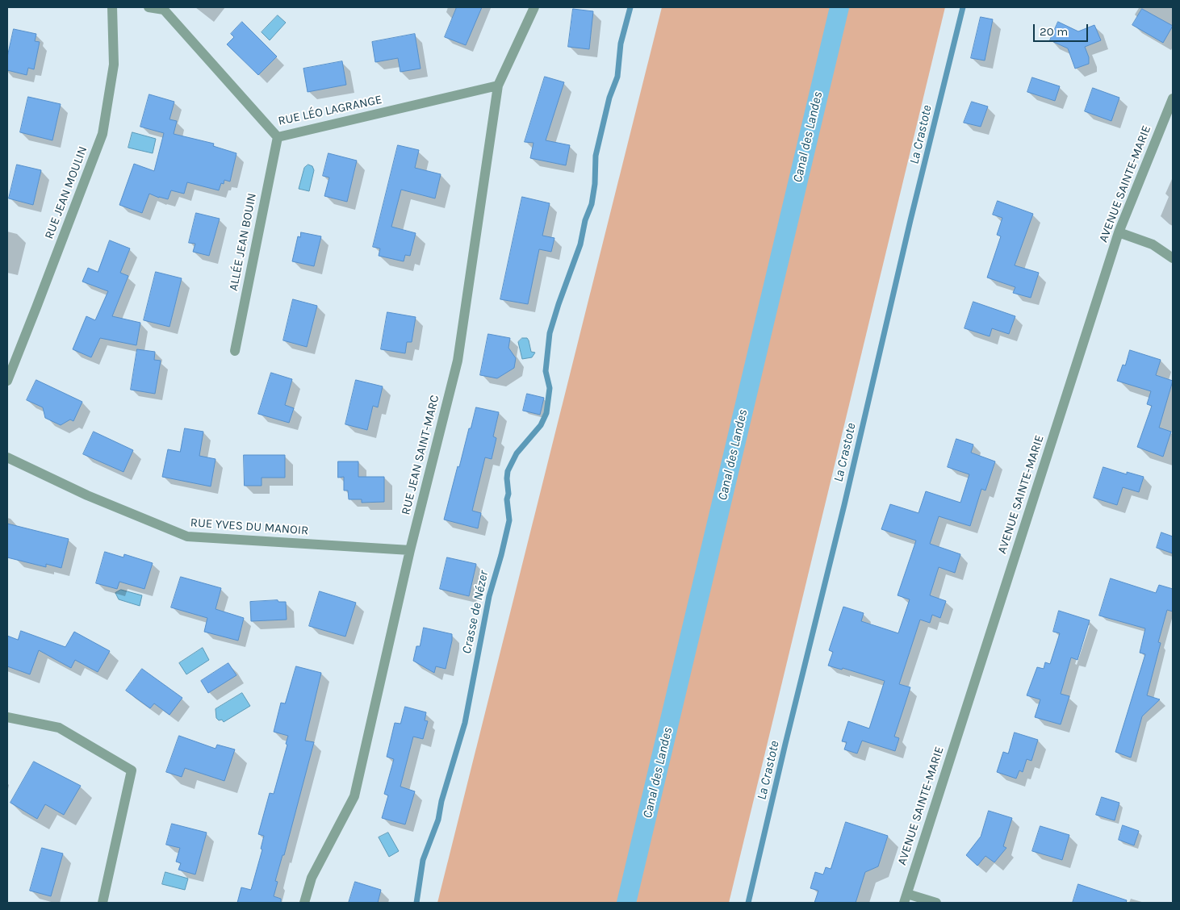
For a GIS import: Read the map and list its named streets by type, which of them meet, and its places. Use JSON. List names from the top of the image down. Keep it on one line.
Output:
{"streets":{"street":["RUE LÉO LAGRANGE","AVENUE SAINTE-MARIE","RUE JEAN MOULIN","ALLÉE JEAN BOUIN","RUE JEAN SAINT-MARC","RUE YVES DU MANOIR"]},"crossings":[["RUE LÉO LAGRANGE","ALLÉE JEAN BOUIN"],["RUE LÉO LAGRANGE","RUE JEAN SAINT-MARC"],["RUE JEAN SAINT-MARC","RUE YVES DU MANOIR"]],"water":["La Crastote","Canal des Landes","Crasse de Nézer"],"scale_bar":"20 m"}
